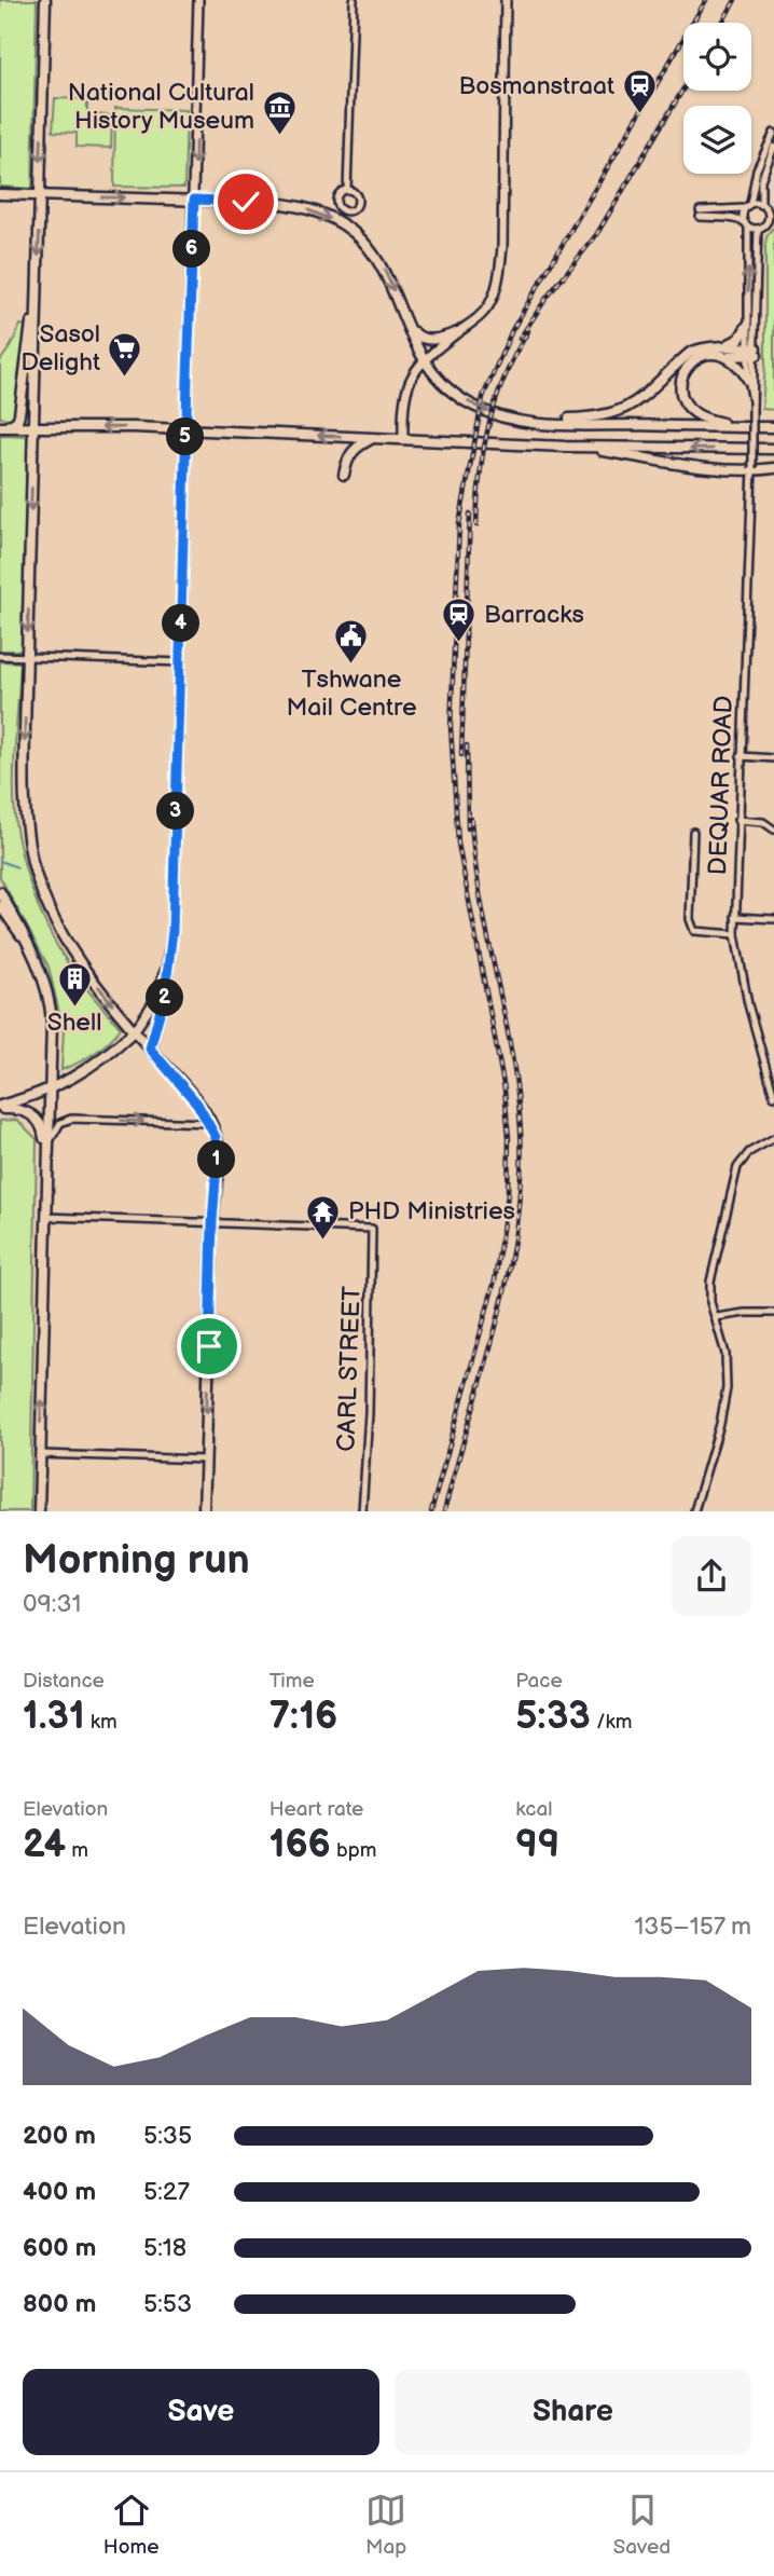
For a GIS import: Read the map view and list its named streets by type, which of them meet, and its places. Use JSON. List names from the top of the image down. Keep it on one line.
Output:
{"streets":{"street":["DEQUAR ROAD","CARL STREET"]},"places":{"station":["Bosmanstraat","Barracks"],"museum":["National Cultural History Museum"],"supermarket":["Sasol Delight"],"public building":["Tshwane Mail Centre"],"building":["Shell"],"temple":["PHD Ministries"]},"page":{"pins":["6","5","4","3","2","1"],"heading":["Morning run","09:31"],"stats":[["Distance","1.31 km"],["Time","7:16"],["Pace","5:33 /km"],["Elevation","24 m"],["Heart rate","166 bpm"],["kcal","99"]],"chart":["Elevation","135–157 m"],"list":[{"name":"200 m","note":"5:35"},{"name":"400 m","note":"5:27"},{"name":"600 m","note":"5:18"},{"name":"800 m","note":"5:53"}],"buttons":["Save","Share"],"tabs":["Home","Map","Saved"]}}
